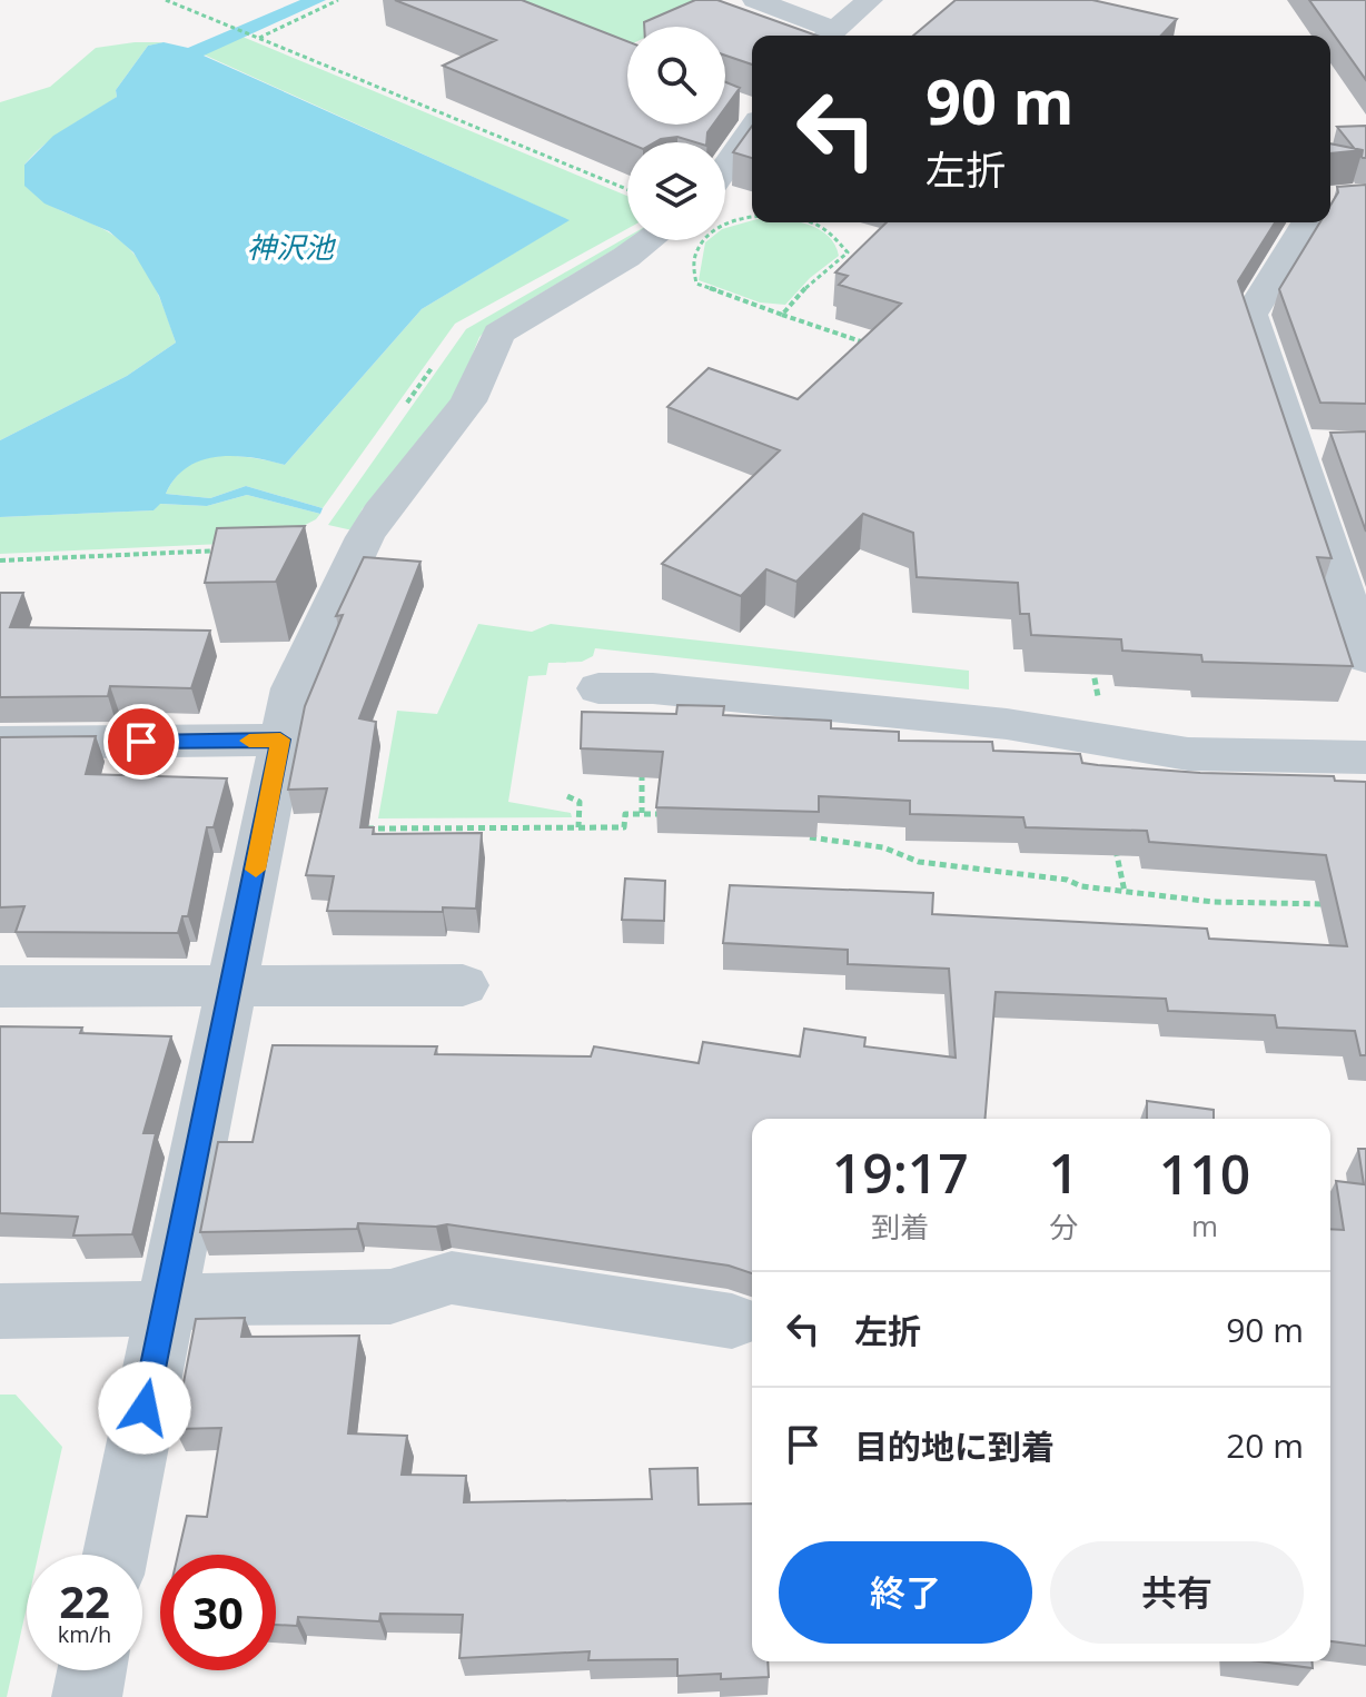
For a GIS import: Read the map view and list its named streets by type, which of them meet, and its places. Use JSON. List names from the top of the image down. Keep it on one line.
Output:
{"water":["神沢池"],"page":{"turn":["90 m","左折"],"eta":["19:17","到着","1","分","110","m"],"list":[{"name":"左折","value":"90 m"},{"name":"目的地に到着","value":"20 m"}],"buttons":["終了","共有"],"speed":"22 km/h","limit":"30"}}
